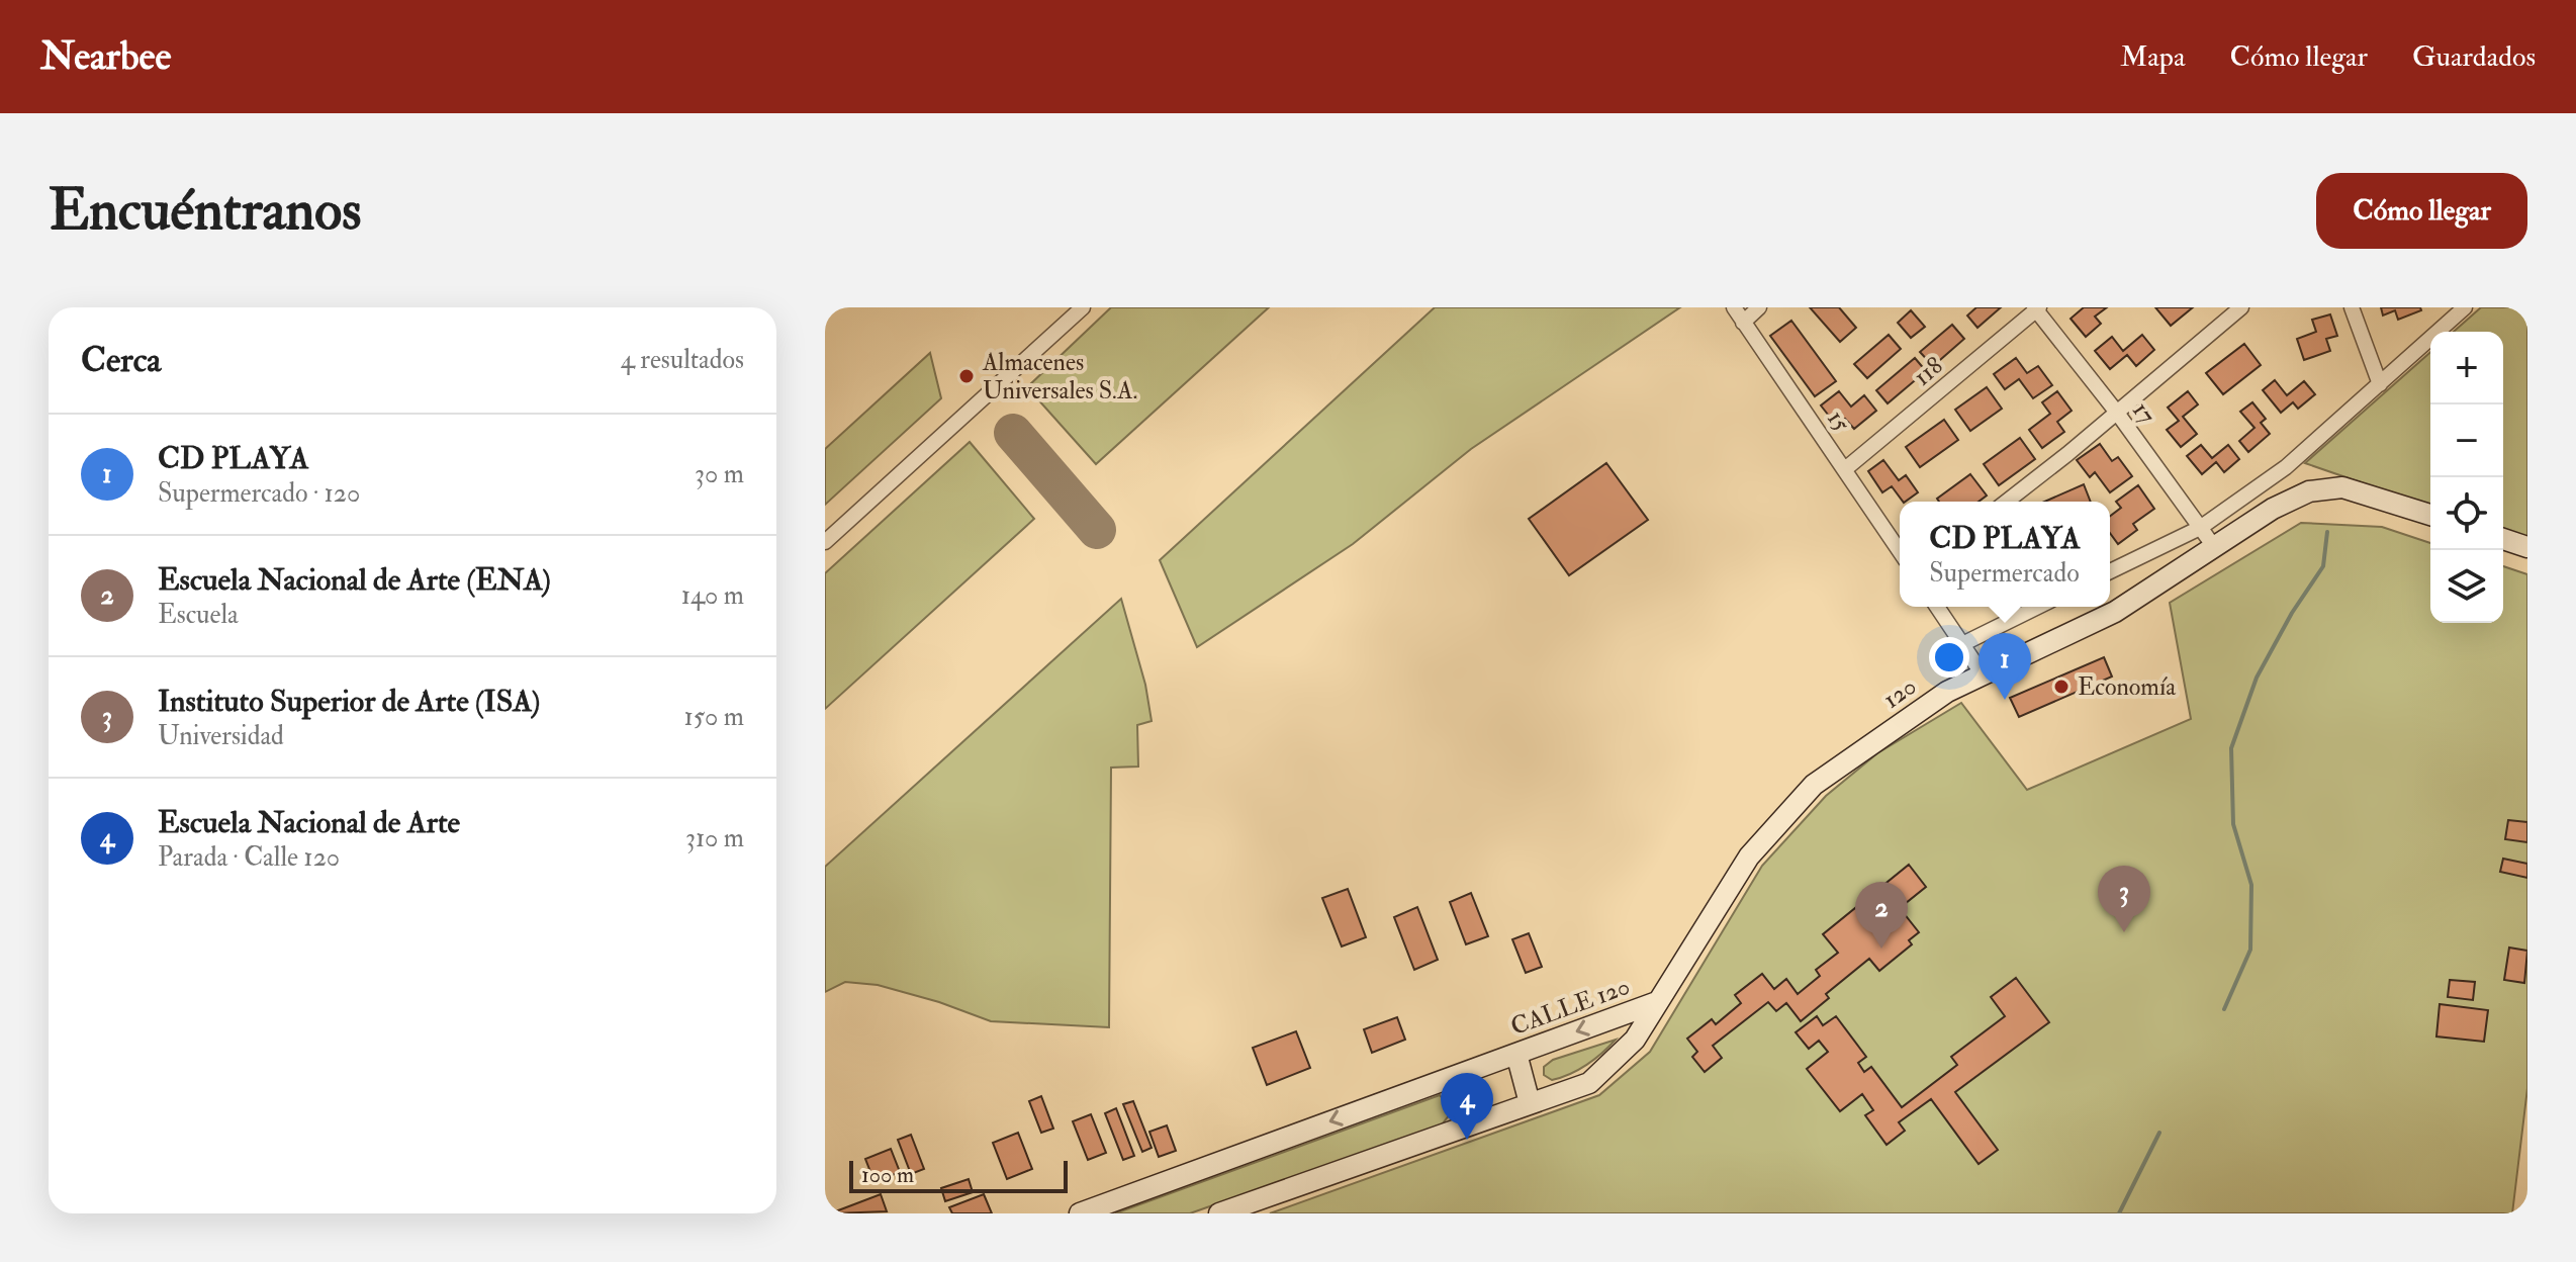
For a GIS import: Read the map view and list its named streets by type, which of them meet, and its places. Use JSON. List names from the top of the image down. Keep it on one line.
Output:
{"streets":{"main road":["120","CALLE 120"],"street":["118","17","15"]},"crossings":[["118","17"],["118","15"],["17","120"],["120","CALLE 120"]],"places":["Almacenes Universales S.A.","Economía"],"scale_bar":"100 m","page":{"header":"Nearbee","nav":["Mapa","Cómo llegar","Guardados"],"buttons":"Cómo llegar","title":"Encuéntranos","heading":["Cerca","4 resultados"],"map_buttons":["+","−"],"list":[{"mark":"1","name":"CD PLAYA","note":"Supermercado · 120","value":"30 m"},{"mark":"2","name":"Escuela Nacional de Arte (ENA)","note":"Escuela","value":"140 m"},{"mark":"3","name":"Instituto Superior de Arte (ISA)","note":"Universidad","value":"150 m"},{"mark":"4","name":"Escuela Nacional de Arte","note":"Parada · Calle 120","value":"310 m"}],"popup":["CD PLAYA","Supermercado"],"pins":["1","3","2","4"],"scale":"100 m"}}
